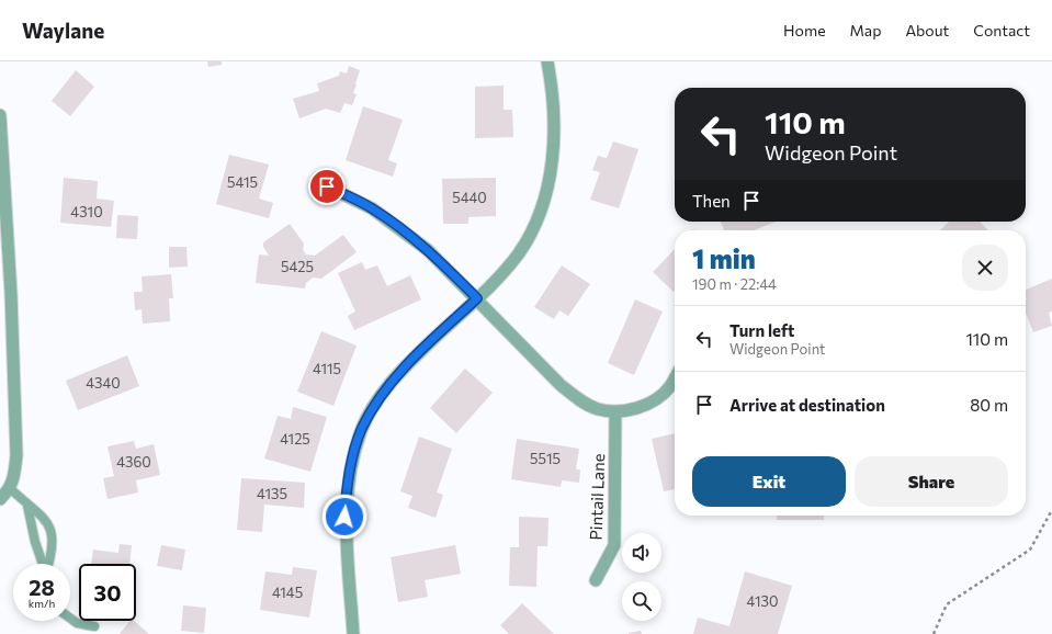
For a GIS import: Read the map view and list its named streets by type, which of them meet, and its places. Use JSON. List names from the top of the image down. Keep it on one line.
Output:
{"streets":{"street":["Pintail Lane"]},"house_numbers":["5415","5440","4310","5425","4115","4340","4125","5515","4360","4135","4145","4130"],"page":{"header":"Waylane","nav":["Home","Map","About","Contact"],"turn":["110 m","Widgeon Point"],"then":"Then","heading":["1 min","190 m · 22:44"],"list":[{"name":"Turn left","note":"Widgeon Point","value":"110 m"},{"name":"Arrive at destination","value":"80 m"}],"buttons":["Exit","Share"],"speed":"28 km/h","limit":"30"}}
